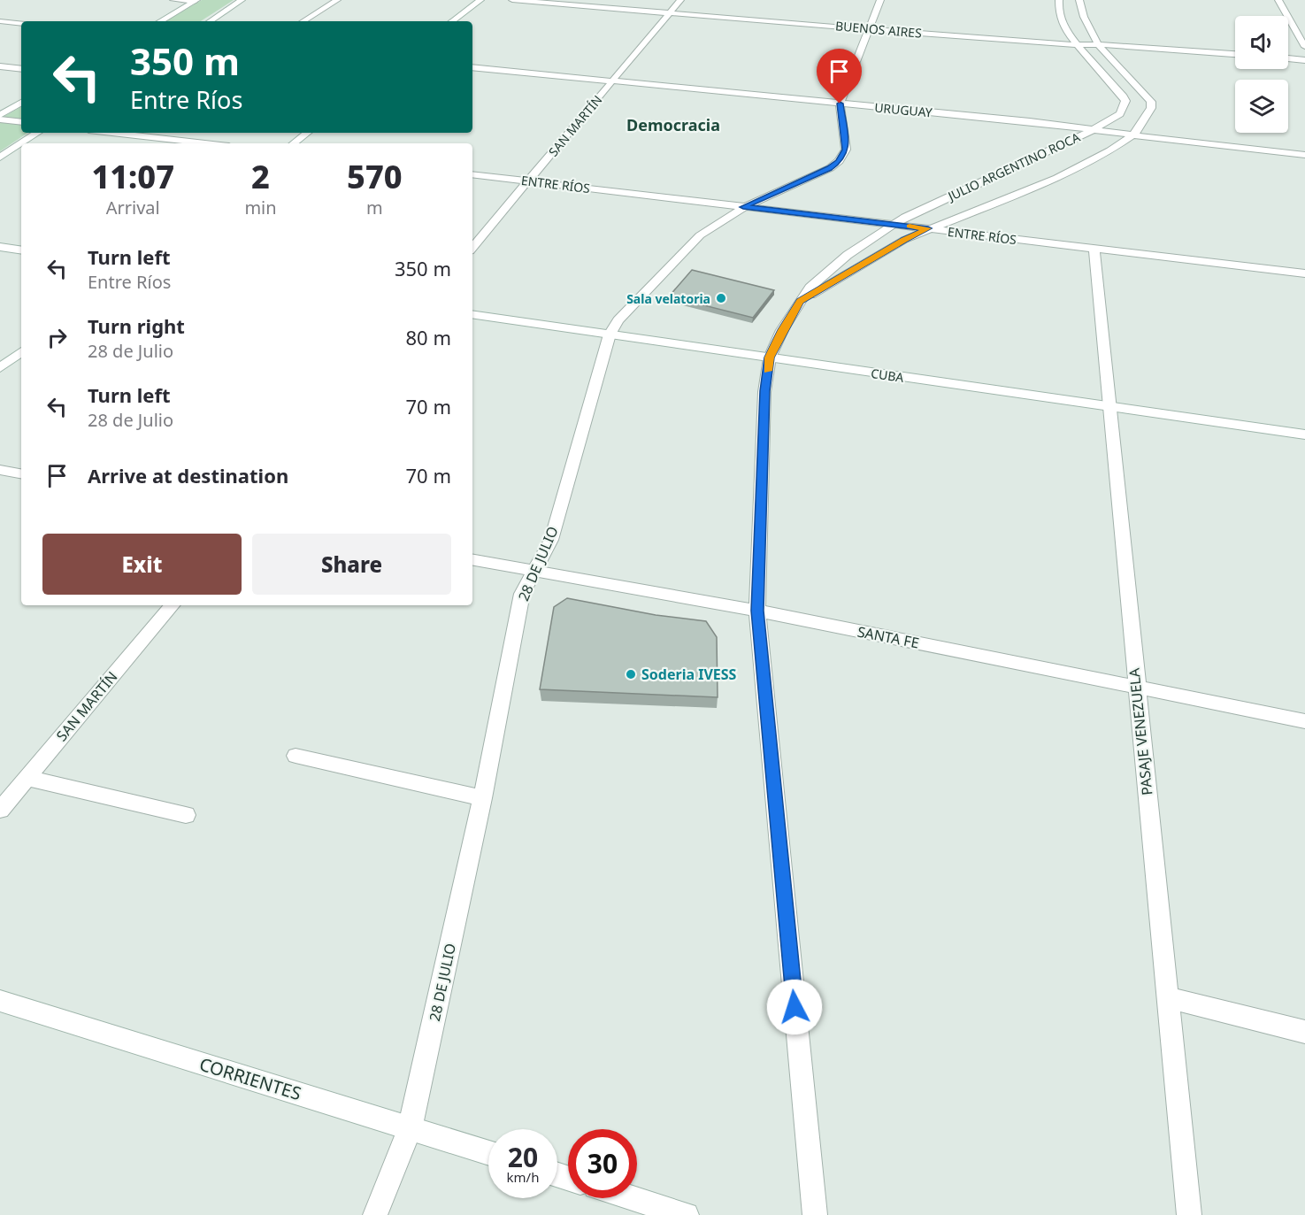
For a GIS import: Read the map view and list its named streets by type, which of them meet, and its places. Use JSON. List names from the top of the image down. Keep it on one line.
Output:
{"streets":{"street":["BUENOS AIRES","URUGUAY","SAN MARTÍN","JULIO ARGENTINO ROCA","ENTRE RÍOS","CUBA","28 DE JULIO","SANTA FE","PASAJE VENEZUELA","CORRIENTES"]},"crossings":[["BUENOS AIRES","SAN MARTÍN"],["BUENOS AIRES","JULIO ARGENTINO ROCA"],["BUENOS AIRES","28 DE JULIO"],["URUGUAY","SAN MARTÍN"],["URUGUAY","JULIO ARGENTINO ROCA"],["URUGUAY","28 DE JULIO"],["SAN MARTÍN","ENTRE RÍOS"],["JULIO ARGENTINO ROCA","ENTRE RÍOS"],["JULIO ARGENTINO ROCA","CUBA"],["JULIO ARGENTINO ROCA","SANTA FE"],["ENTRE RÍOS","28 DE JULIO"],["ENTRE RÍOS","PASAJE VENEZUELA"],["CUBA","28 DE JULIO"],["CUBA","PASAJE VENEZUELA"],["28 DE JULIO","SANTA FE"],["28 DE JULIO","CORRIENTES"],["SANTA FE","PASAJE VENEZUELA"]],"districts":["Democracia"],"places":["Sala velatoria","Soderia IVESS"],"page":{"turn":["350 m","Entre Ríos"],"eta":["11:07","Arrival","2","min","570","m"],"list":[{"name":"Turn left","note":"Entre Ríos","value":"350 m"},{"name":"Turn right","note":"28 de Julio","value":"80 m"},{"name":"Turn left","note":"28 de Julio","value":"70 m"},{"name":"Arrive at destination","value":"70 m"}],"buttons":["Exit","Share"],"speed":"20 km/h","limit":"30"}}
